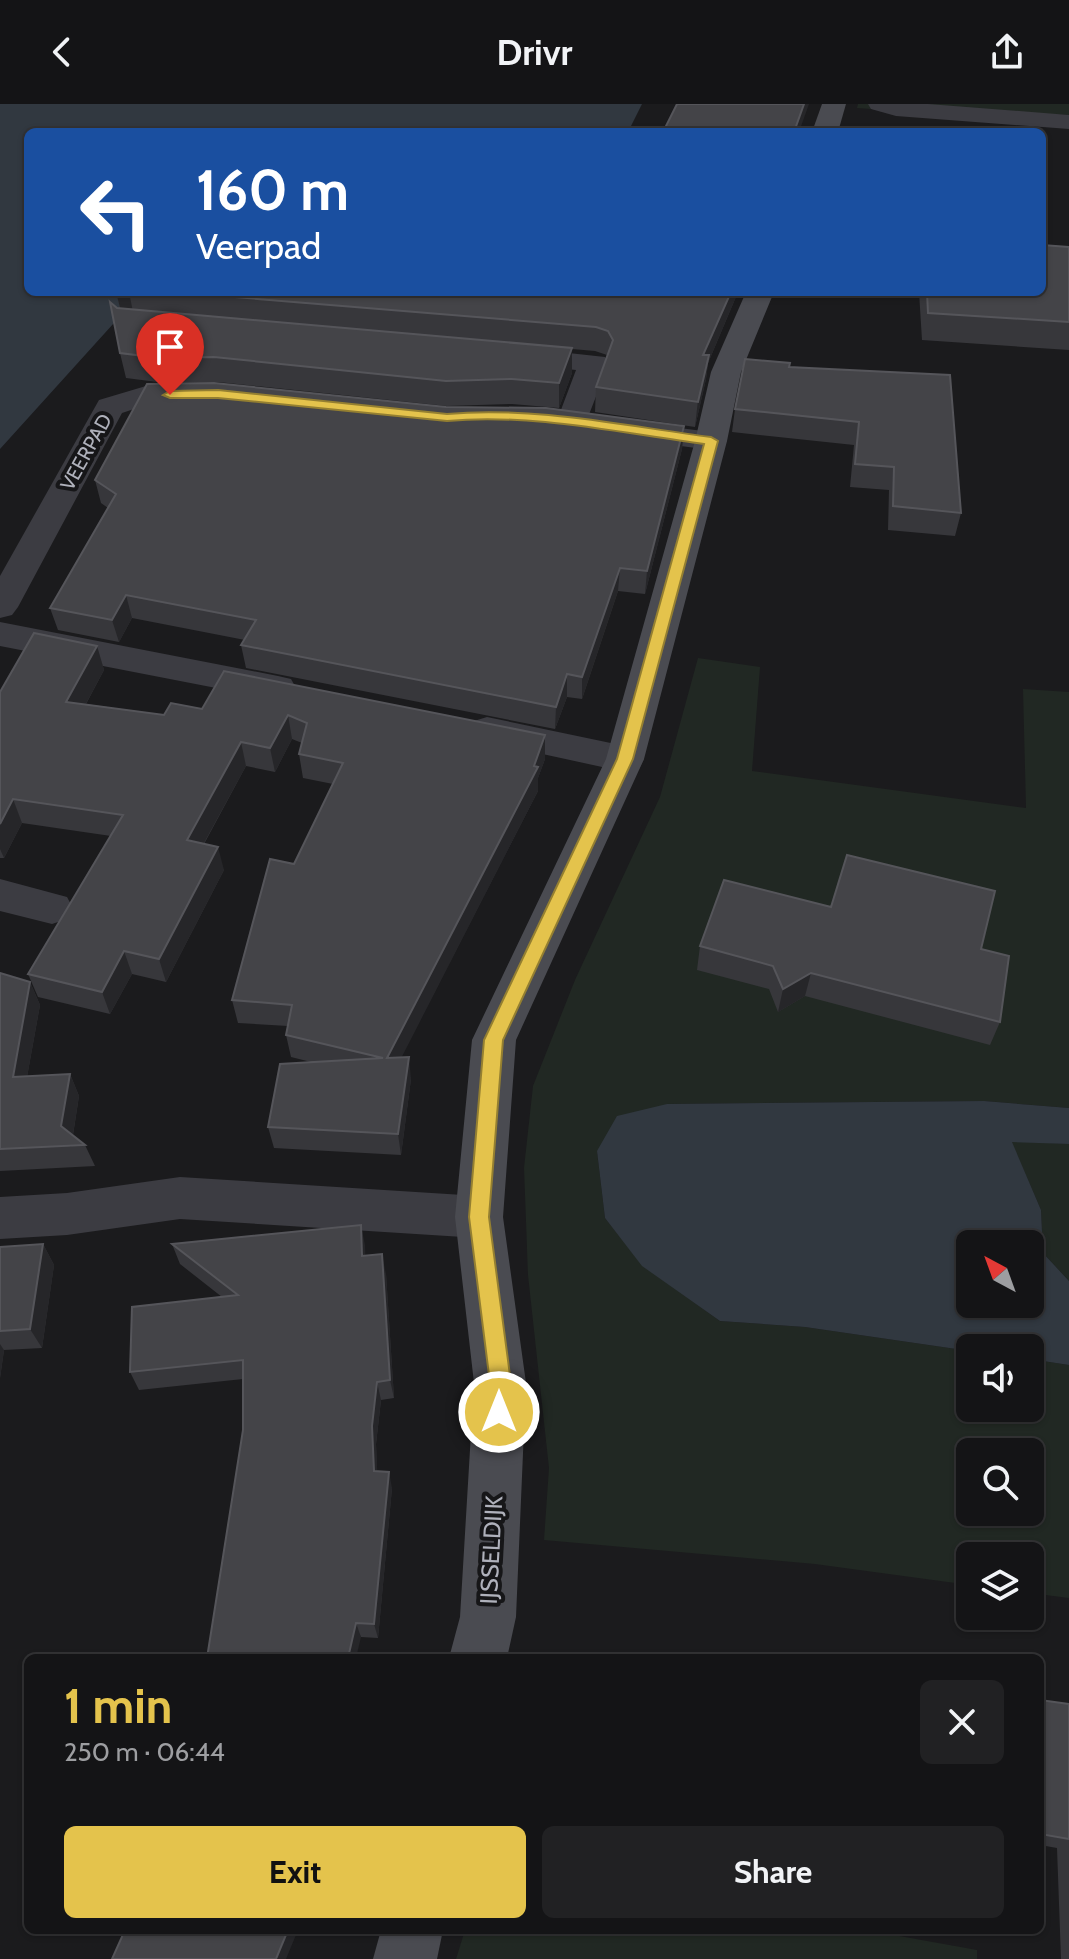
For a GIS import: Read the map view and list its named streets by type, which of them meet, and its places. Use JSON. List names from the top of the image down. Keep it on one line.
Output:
{"streets":{"street":["VEERPAD","IJSSELDIJK"]},"north":"top left","page":{"header":"Drivr","turn":["160 m","Veerpad"],"heading":["1 min","250 m · 06:44"],"buttons":["Exit","Share"]}}
